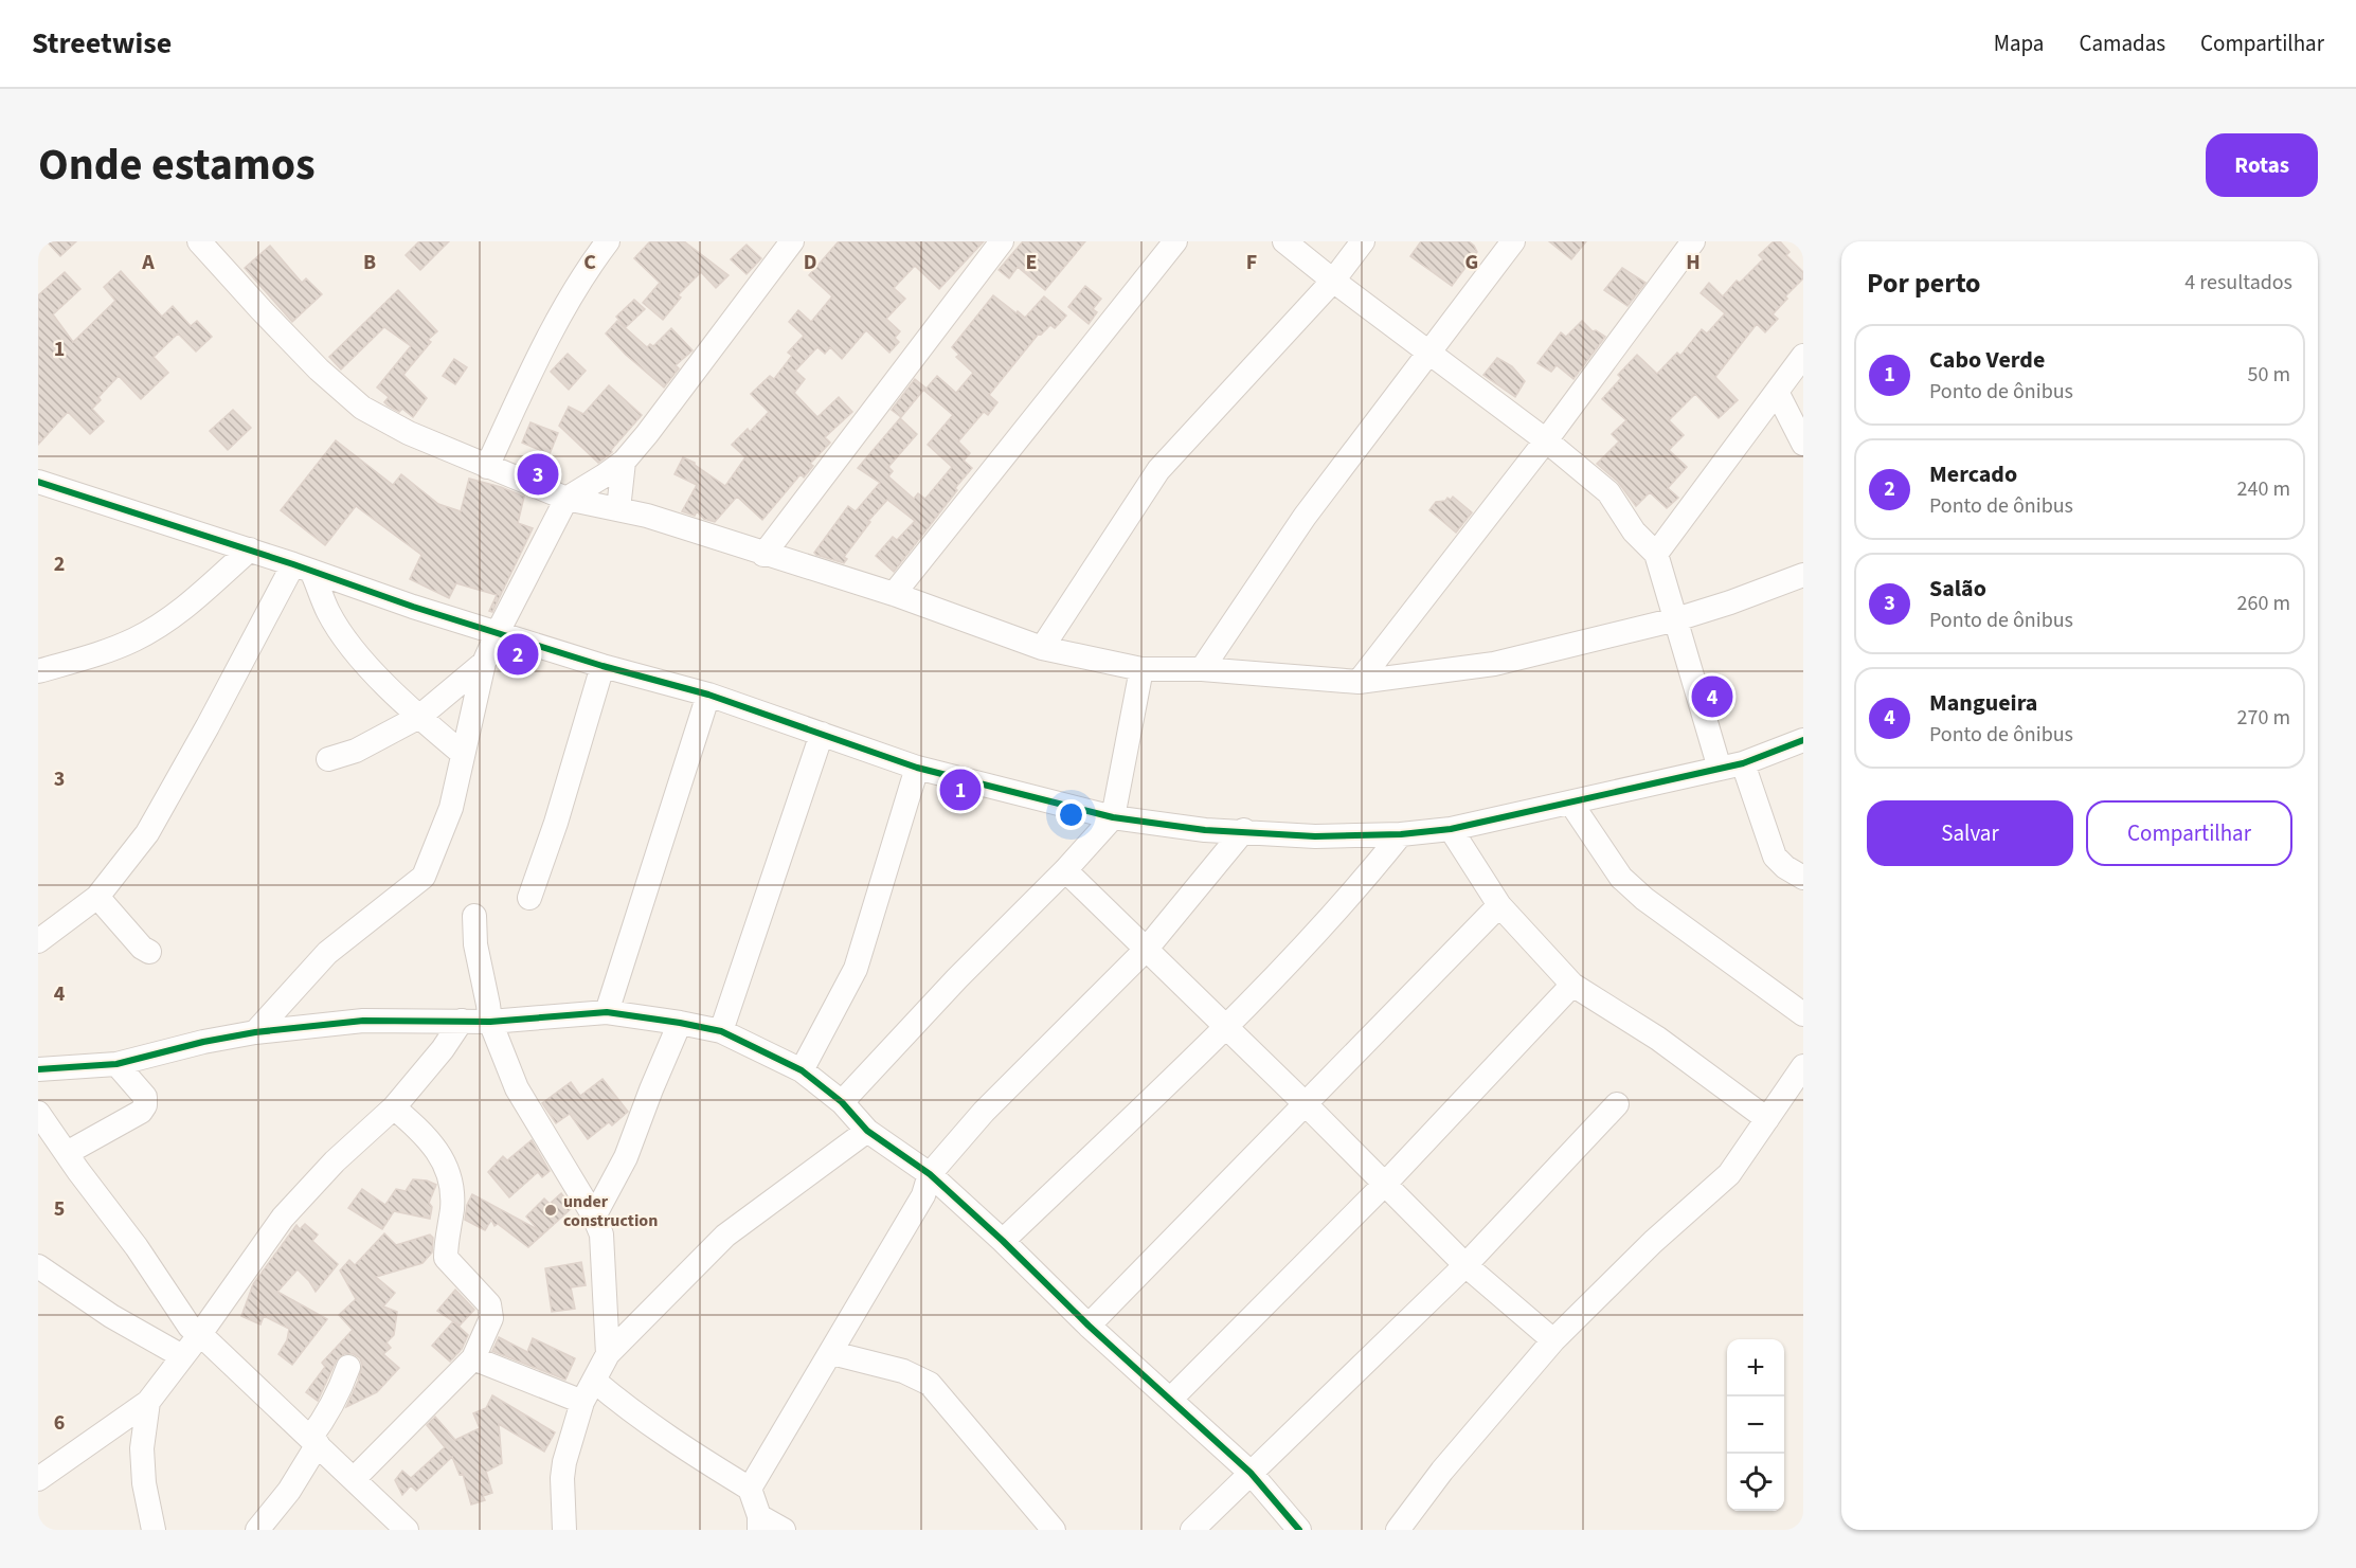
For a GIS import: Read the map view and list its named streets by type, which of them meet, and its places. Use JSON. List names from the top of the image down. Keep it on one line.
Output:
{"places":["under construction"],"page":{"header":"Streetwise","nav":["Mapa","Camadas","Compartilhar"],"title":"Onde estamos","buttons":["Rotas",["Salvar","Compartilhar"]],"heading":["Por perto","4 resultados"],"list":[{"mark":"1","name":"Cabo Verde","note":"Ponto de ônibus","value":"50 m"},{"mark":"2","name":"Mercado","note":"Ponto de ônibus","value":"240 m"},{"mark":"3","name":"Salão","note":"Ponto de ônibus","value":"260 m"},{"mark":"4","name":"Mangueira","note":"Ponto de ônibus","value":"270 m"}],"pins":["3","2","4","1"],"map_buttons":["+","−"]},"grid":{"columns":["A","B","C","D","E","F","G","H"],"rows":["1","2","3","4","5","6"]}}
